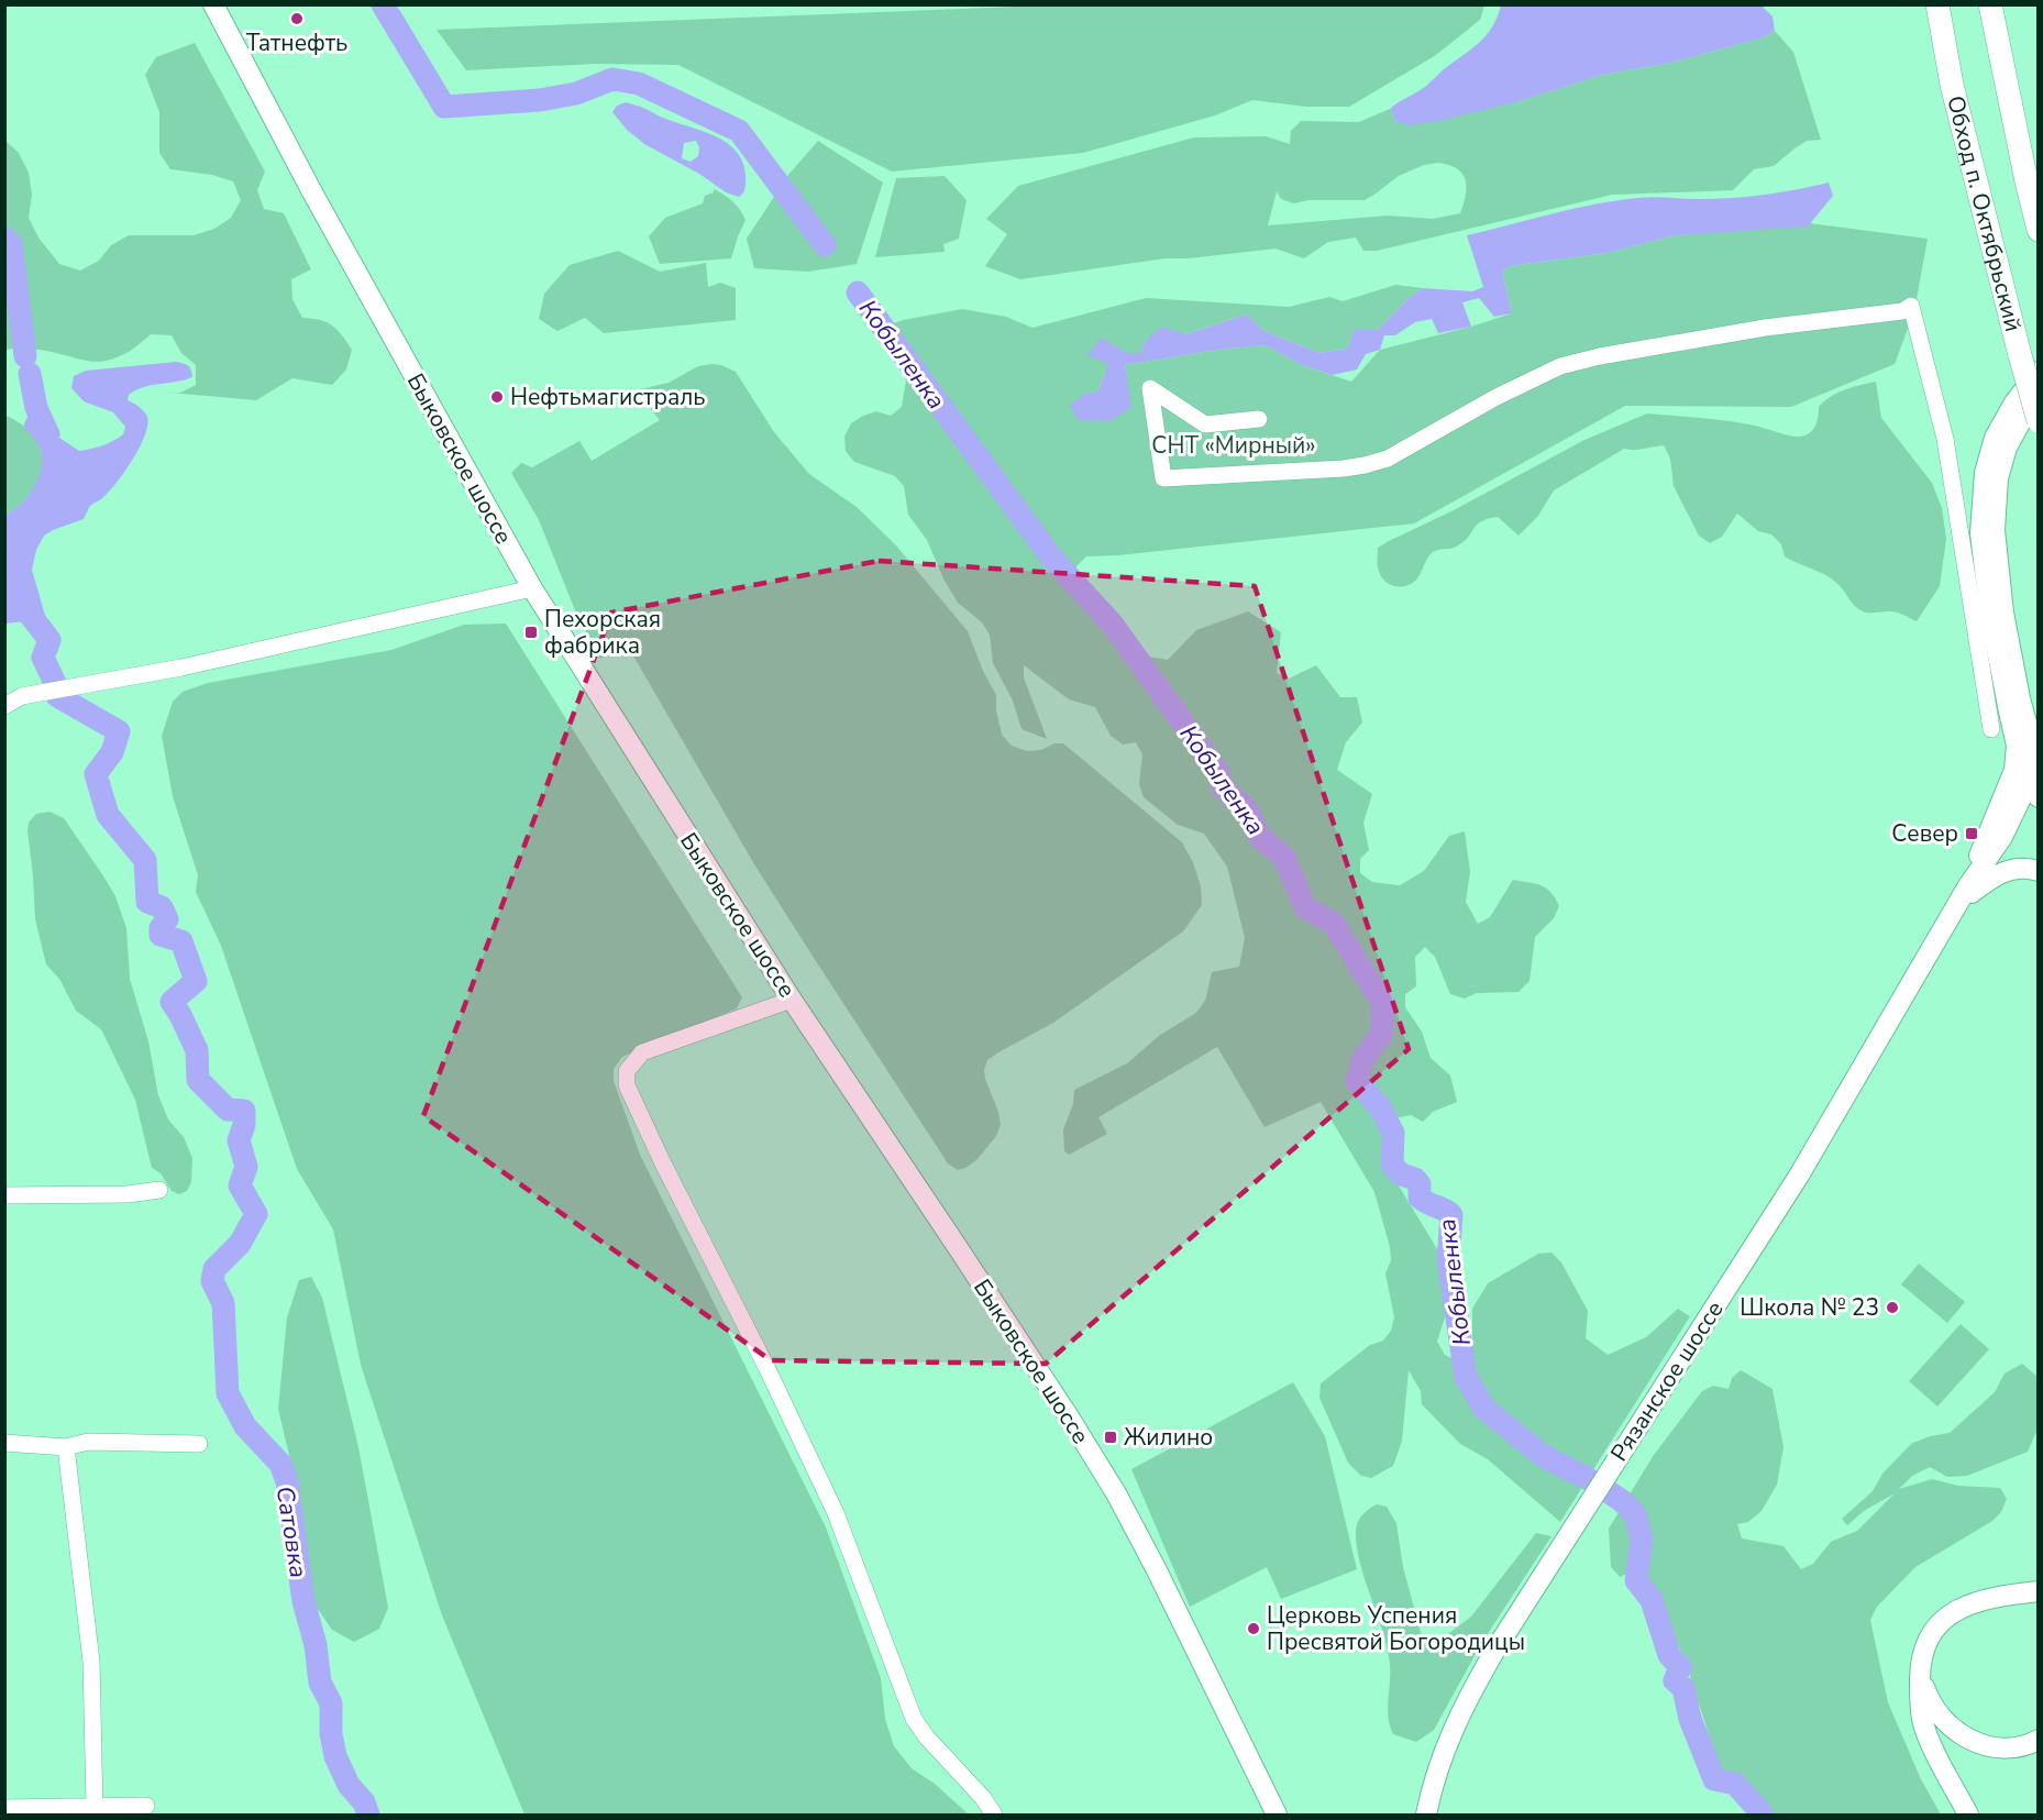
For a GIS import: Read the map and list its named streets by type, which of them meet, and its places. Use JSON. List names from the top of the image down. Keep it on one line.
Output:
{"streets":{"highway":["Обход п. Октябрьский"],"main road":["Быковское шоссе","Рязанское шоссе"]},"water":["Кобыленка","Сатовка"],"parks":["СНТ «Мирный»"],"places":{"other":["Татнефть","Нефтьмагистраль","Школа № 23","Церковь Успения Пресвятой Богородицы"],"transit":["Пехорская фабрика","Север","Жилино"]}}
